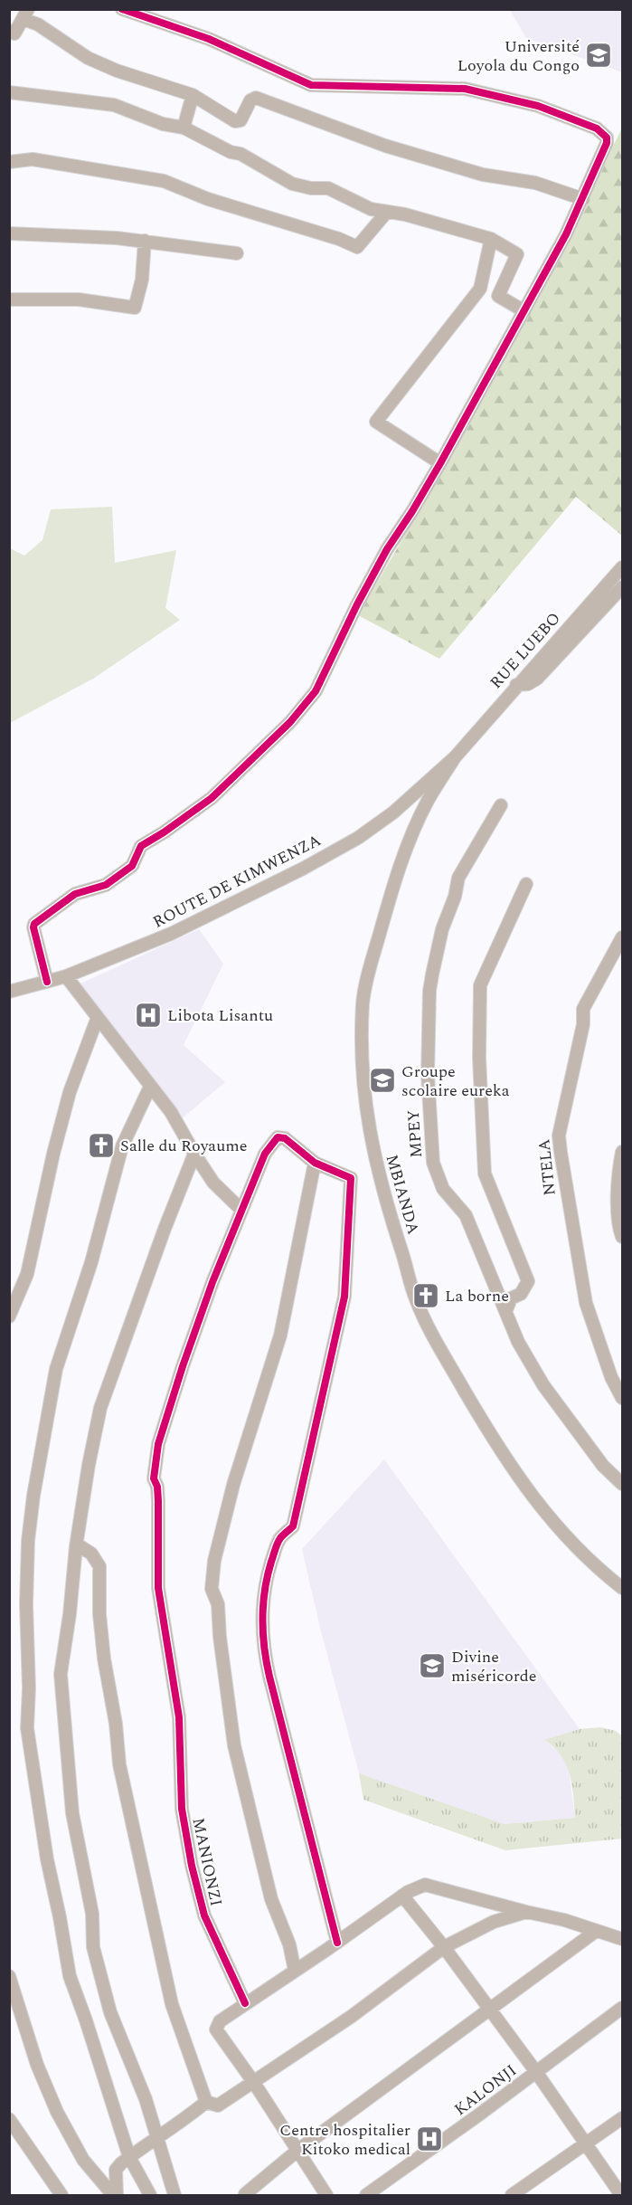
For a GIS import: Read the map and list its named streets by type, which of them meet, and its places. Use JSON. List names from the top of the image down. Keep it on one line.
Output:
{"streets":{"street":["RUE LUEBO","ROUTE DE KIMWENZA","MPEY","NTELA","MBIANDA","MANIONZI","KALONJI"]},"crossings":[["RUE LUEBO","ROUTE DE KIMWENZA"],["RUE LUEBO","MBIANDA"],["ROUTE DE KIMWENZA","MBIANDA"]],"places":{"school or university":["Université Loyola du Congo","Groupe scolaire eureka","Divine miséricorde"],"hospital":["Libota Lisantu","Centre hospitalier Kitoko medical"],"church":["Salle du Royaume","La borne"]}}
